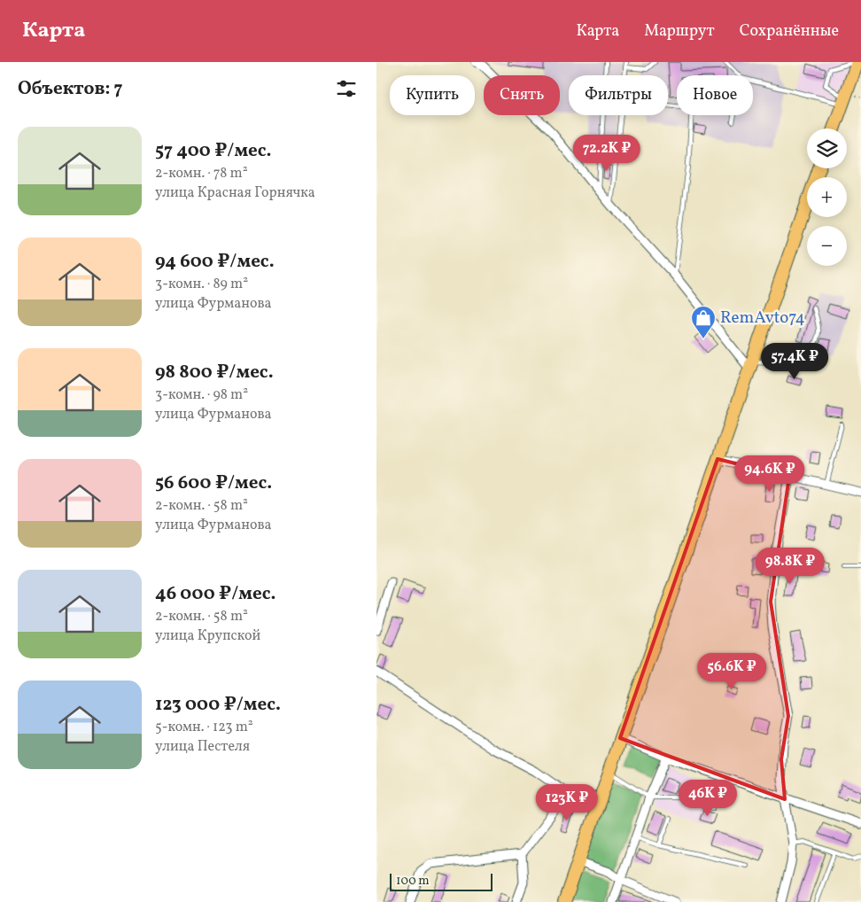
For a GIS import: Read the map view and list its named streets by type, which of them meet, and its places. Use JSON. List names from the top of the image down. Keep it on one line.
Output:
{"places":{"shop":["RemAvto74"]},"scale_bar":"100 m","page":{"header":"Карта","nav":["Карта","Маршрут","Сохранённые"],"heading":"Объектов: 7","chip":["Купить","Снять","Фильтры","Новое"],"list":[{"name":"57 400 ₽/мес.","note":"2-комн. · 78 m² · улица Красная Горнячка"},{"name":"94 600 ₽/мес.","note":"3-комн. · 89 m² · улица Фурманова"},{"name":"98 800 ₽/мес.","note":"3-комн. · 98 m² · улица Фурманова"},{"name":"56 600 ₽/мес.","note":"2-комн. · 58 m² · улица Фурманова"},{"name":"46 000 ₽/мес.","note":"2-комн. · 58 m² · улица Крупской"},{"name":"123 000 ₽/мес.","note":"5-комн. · 123 m² · улица Пестеля"}],"map_buttons":["+","−"],"price":["72.2K ₽","57.4K ₽","94.6K ₽","98.8K ₽","56.6K ₽","46K ₽","123K ₽"],"scale":"100 m"}}
